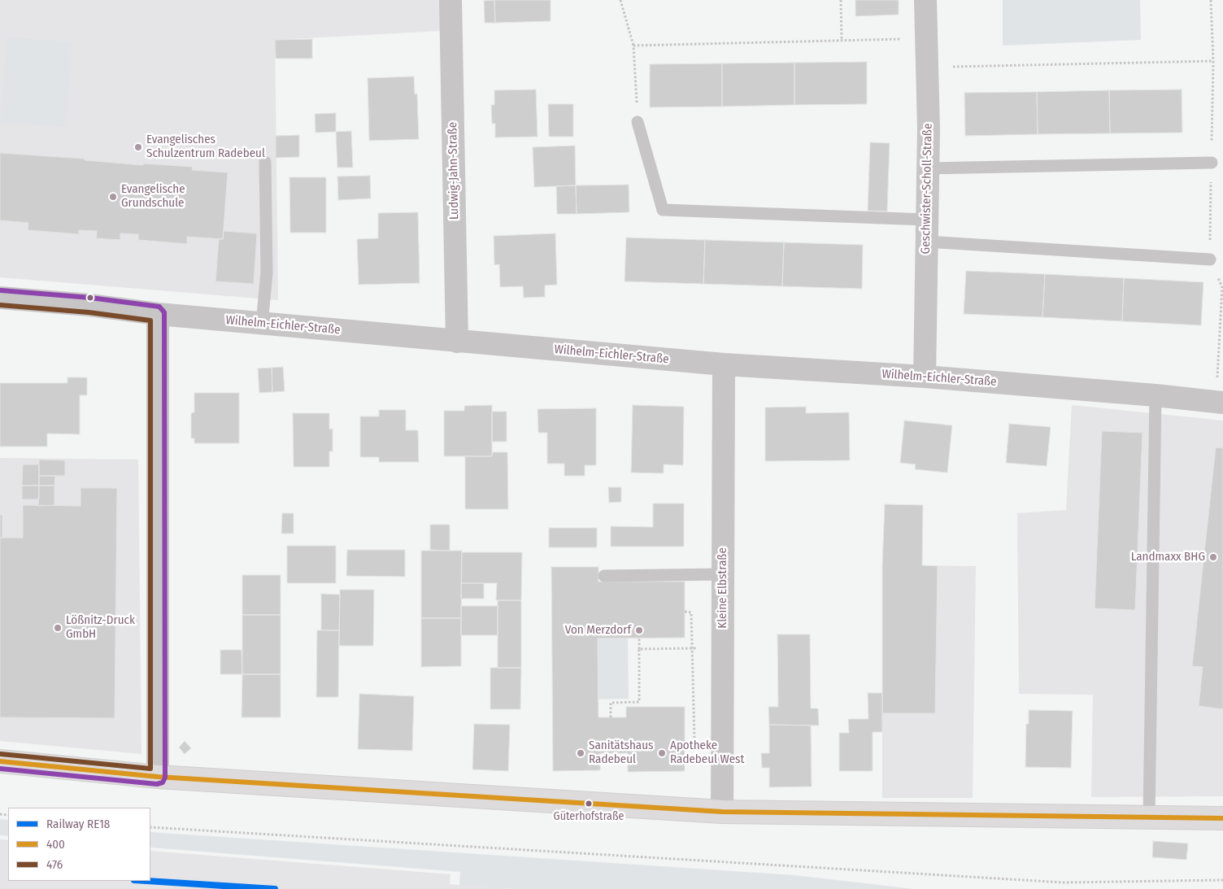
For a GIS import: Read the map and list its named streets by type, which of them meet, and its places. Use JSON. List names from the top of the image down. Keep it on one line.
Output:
{"streets":{"street":["Ludwig-Jahn-Straße","Geschwister-Scholl-Straße","Wilhelm-Eichler-Straße","Kleine Elbstraße"]},"crossings":[["Ludwig-Jahn-Straße","Wilhelm-Eichler-Straße"],["Geschwister-Scholl-Straße","Wilhelm-Eichler-Straße"],["Wilhelm-Eichler-Straße","Kleine Elbstraße"]],"places":["Evangelisches Schulzentrum Radebeul","Evangelische Grundschule","Landmaxx BHG","Lößnitz-Druck GmbH","Von Merzdorf","Sanitätshaus Radebeul","Apotheke Radebeul West","Güterhofstraße"],"lines":["transit line 476","transit line 400","rail line RE18"],"legend":["Railway RE18","400","476"]}
